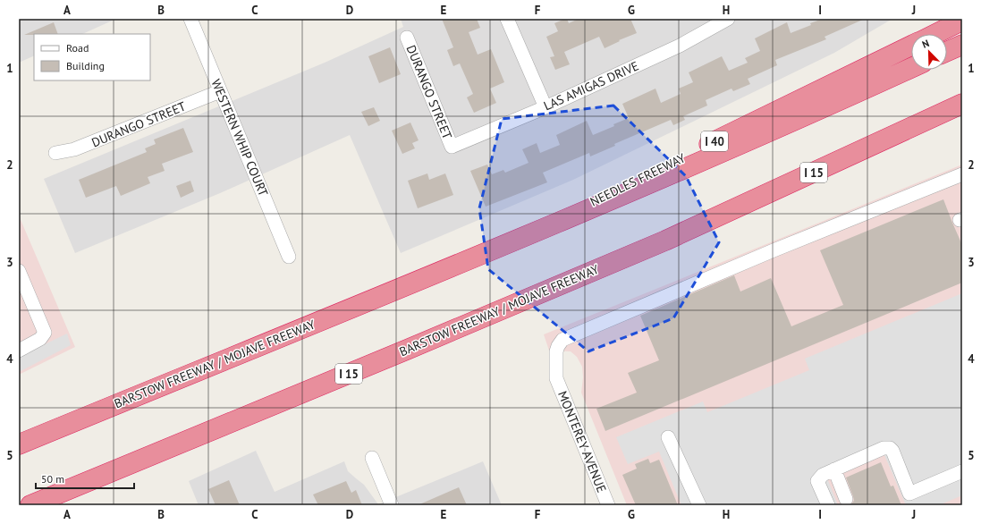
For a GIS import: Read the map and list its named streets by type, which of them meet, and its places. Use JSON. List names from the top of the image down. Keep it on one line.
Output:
{"streets":{"highway":["I 40","I 15","NEEDLES FREEWAY","BARSTOW FREEWAY / MOJAVE FREEWAY"],"street":["LAS AMIGAS DRIVE","DURANGO STREET","WESTERN WHIP COURT","MONTEREY AVENUE"]},"crossings":[["LAS AMIGAS DRIVE","DURANGO STREET"],["DURANGO STREET","WESTERN WHIP COURT"],["NEEDLES FREEWAY","BARSTOW FREEWAY / MOJAVE FREEWAY"]],"legend":["Road","Building"],"scale_bar":"50 m","north":"top left","grid":{"columns":["A","B","C","D","E","F","G","H","I","J"],"rows":["1","2","3","4","5"]}}
